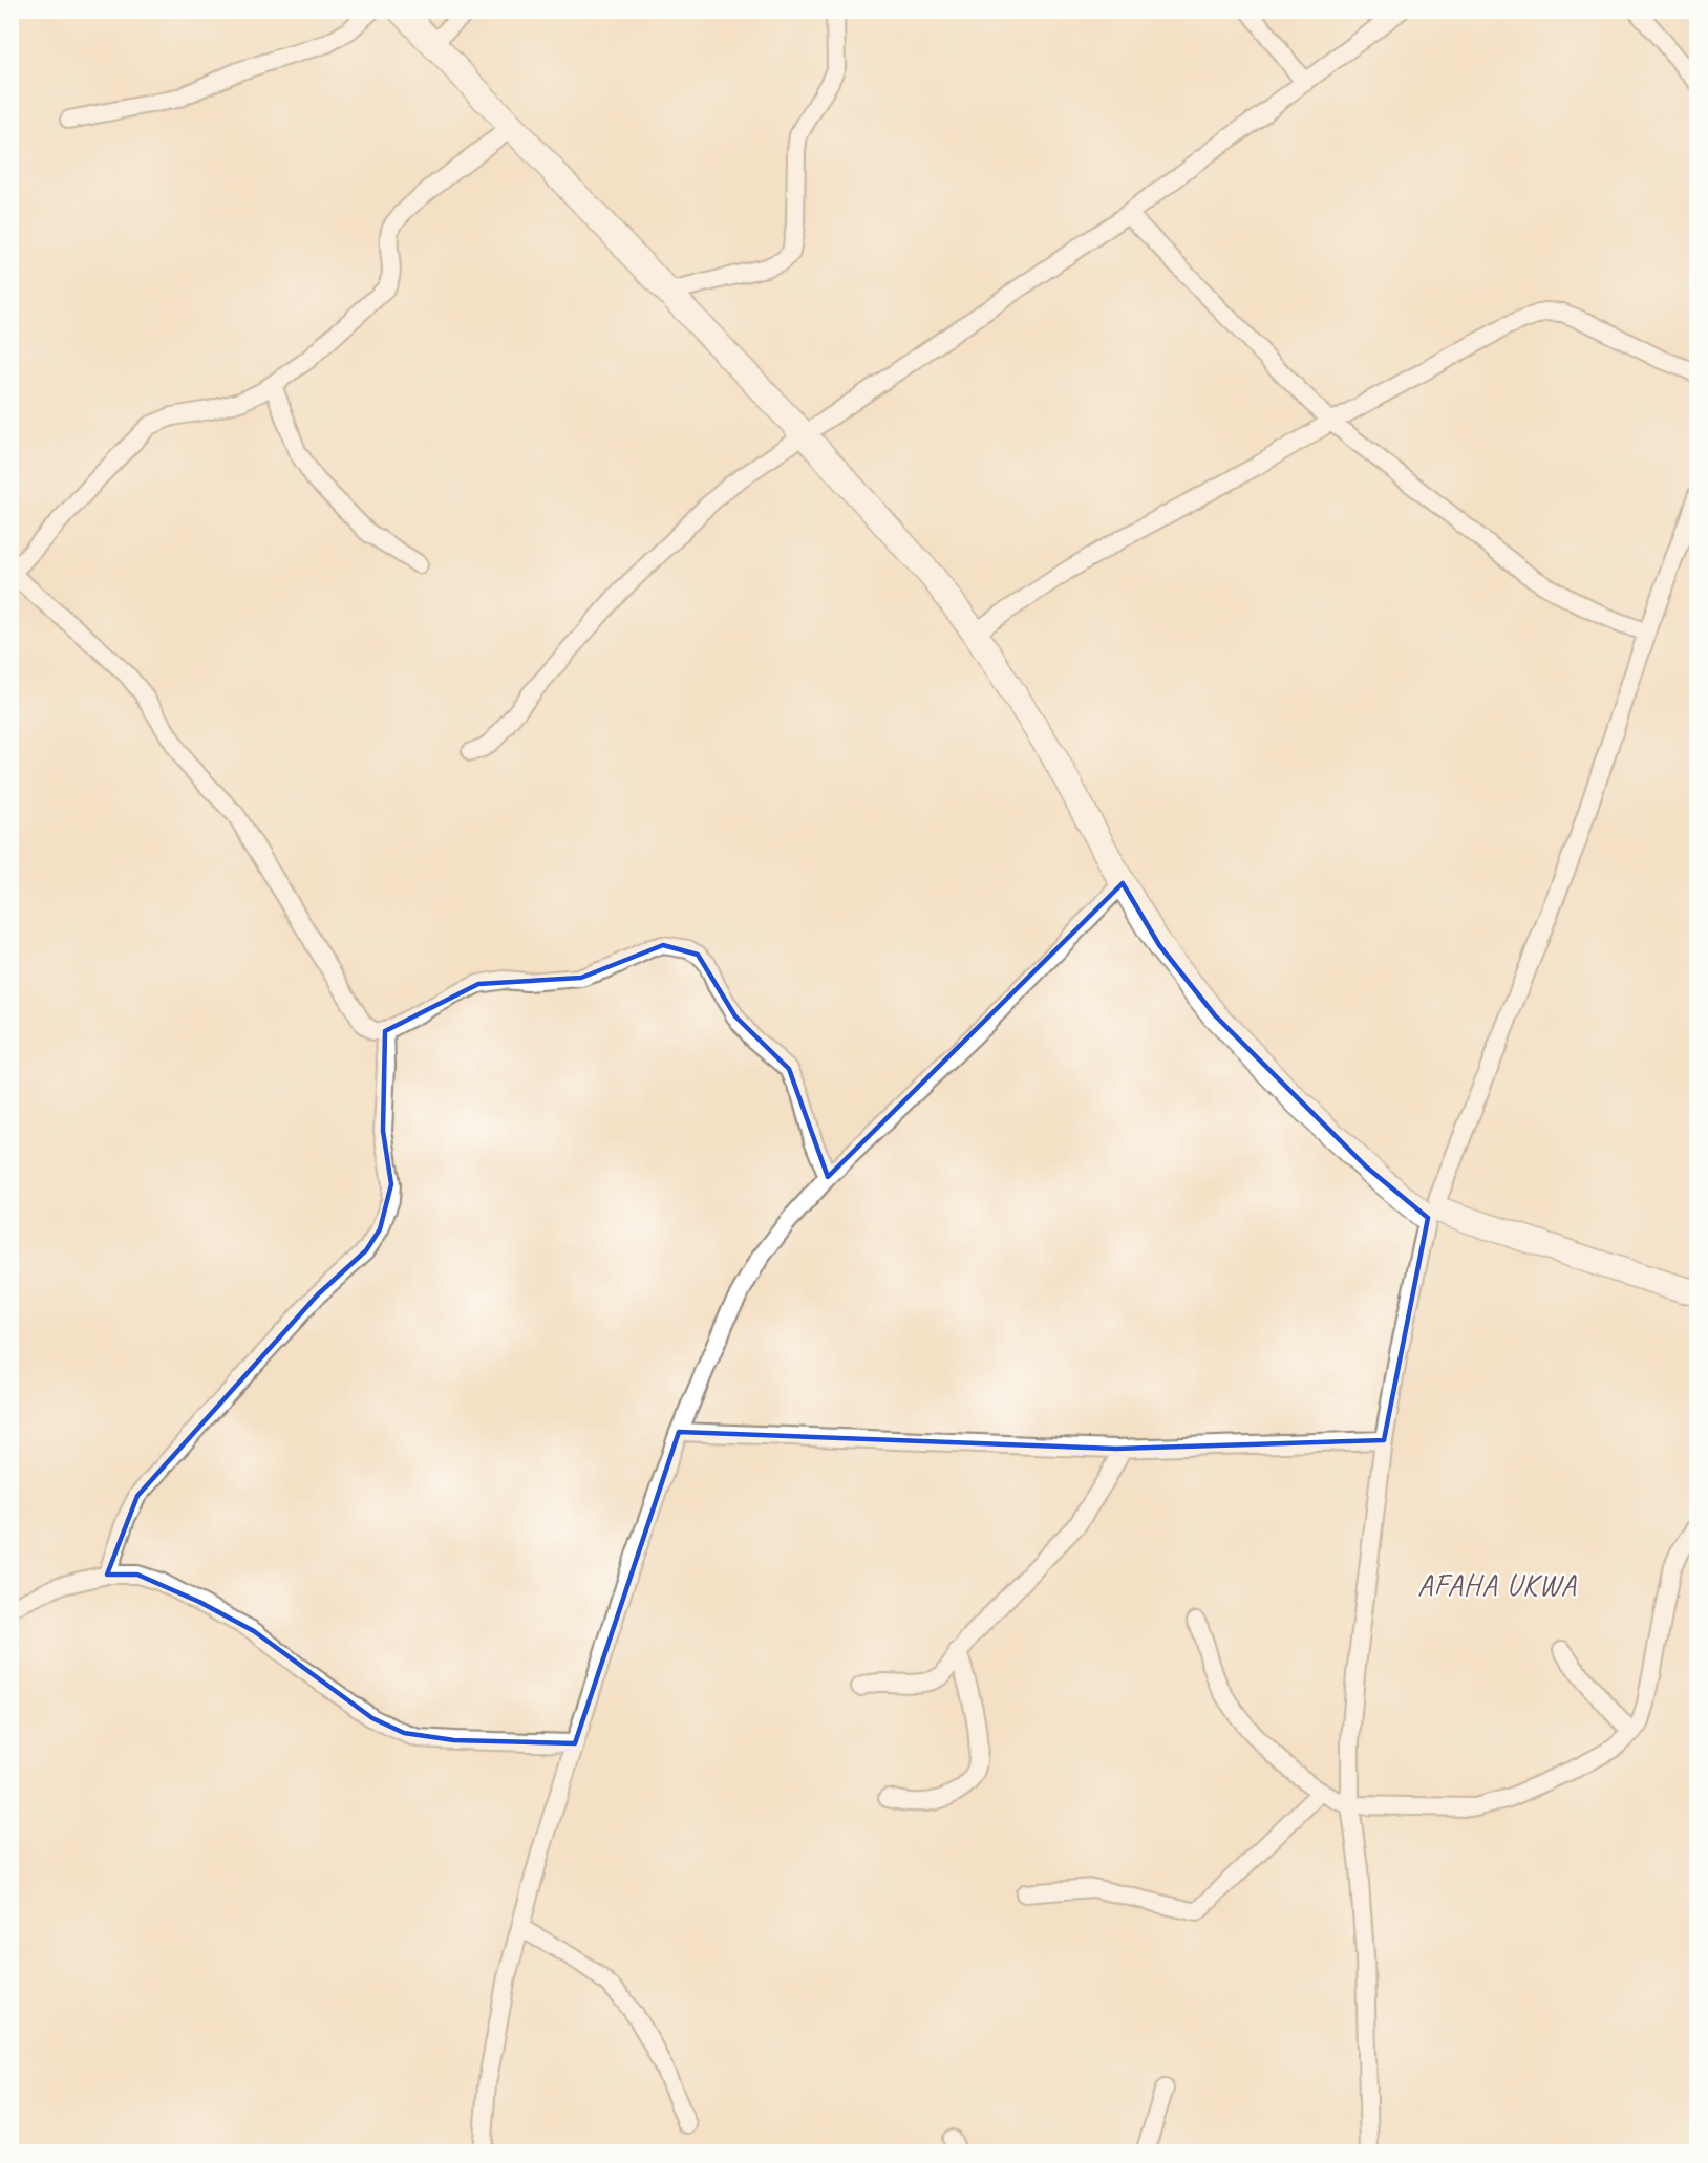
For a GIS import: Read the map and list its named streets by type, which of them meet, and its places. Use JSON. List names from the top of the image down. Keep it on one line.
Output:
{"districts":["AFAHA UKWA"]}
